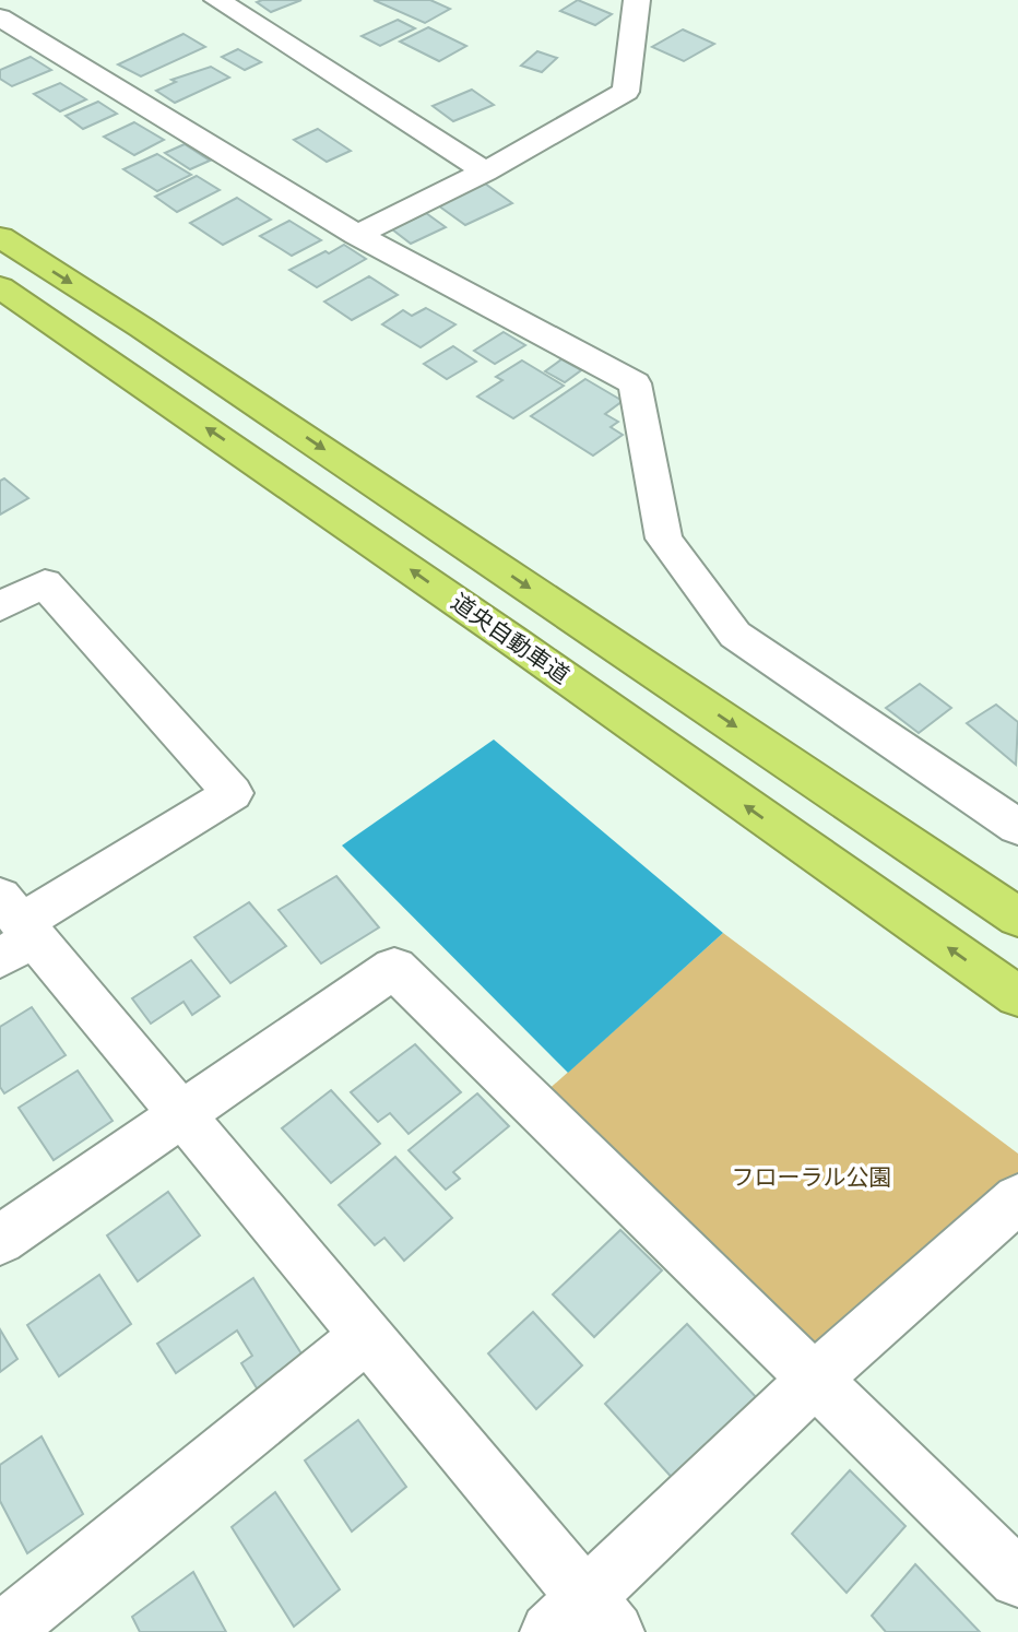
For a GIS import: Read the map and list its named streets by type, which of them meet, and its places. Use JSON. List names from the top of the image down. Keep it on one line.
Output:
{"streets":{"highway":["道央自動車道"]},"parks":["フローラル公園"]}
